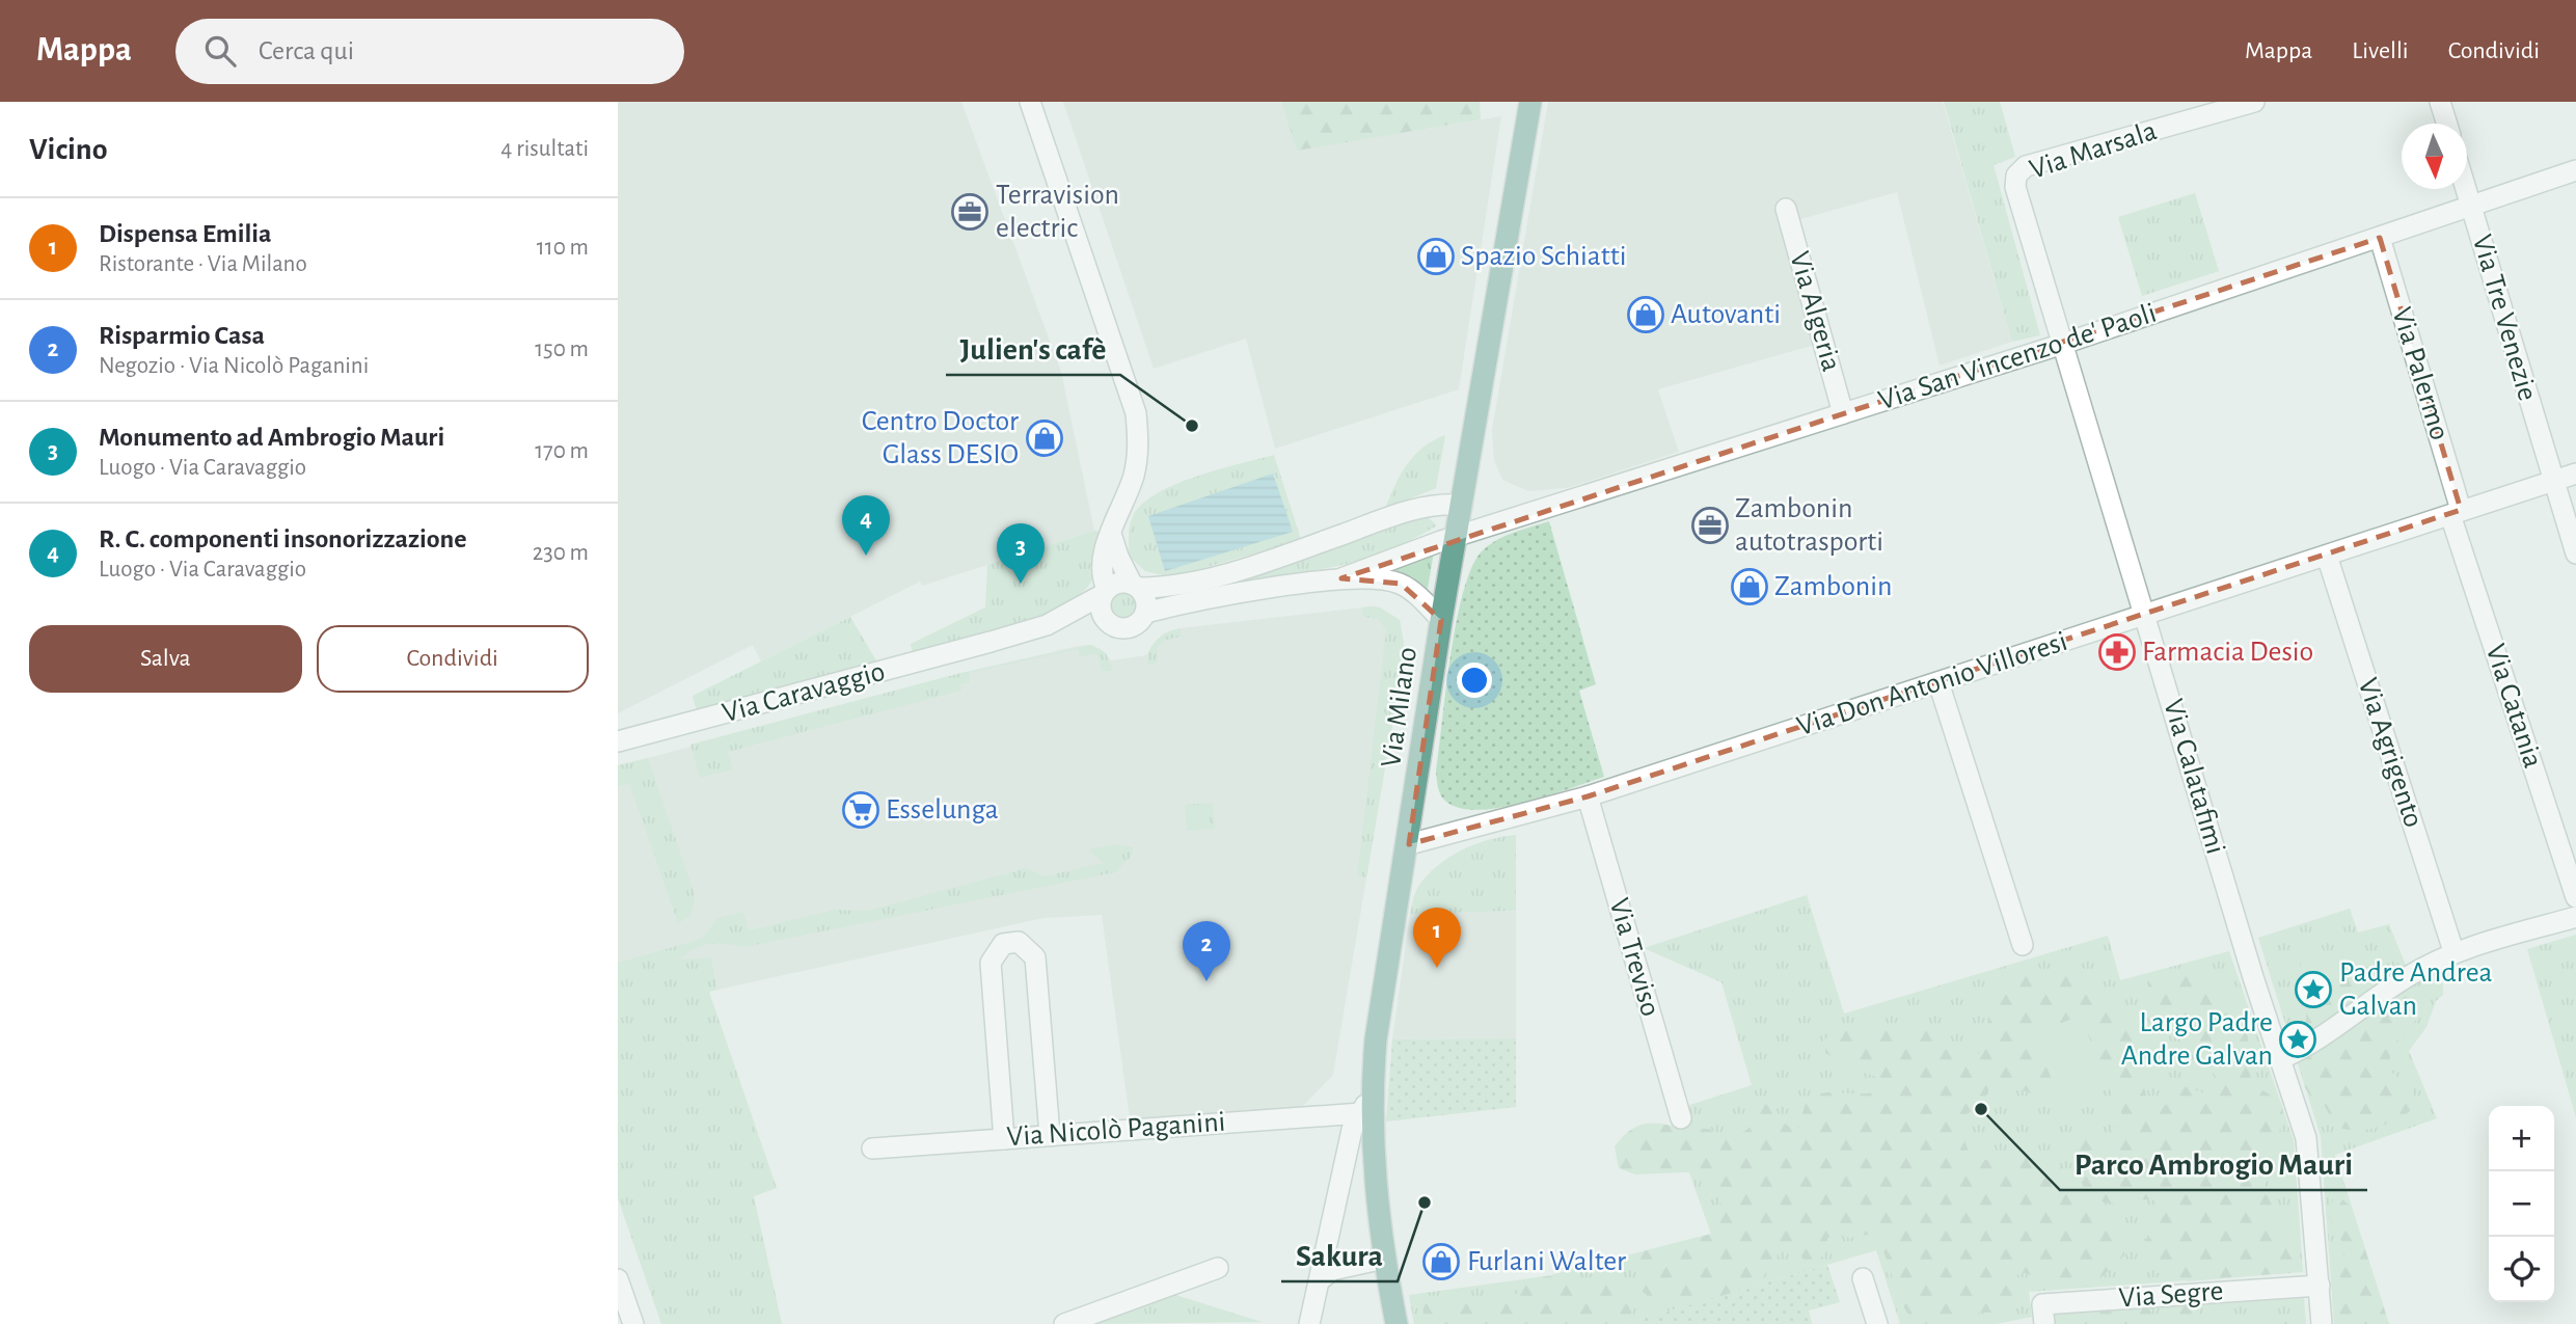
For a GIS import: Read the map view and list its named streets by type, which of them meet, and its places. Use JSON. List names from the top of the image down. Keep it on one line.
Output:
{"streets":{"main road":["Via Milano"],"street":["Via Marsala","Via Algeria","Via Tre Venezie","Via San Vincenzo de' Paoli","Via Palermo","Via Don Antonio Villoresi","Via Caravaggio","Via Catania","Via Agrigento","Via Calatafimi","Via Treviso","Via Nicolò Paganini","Via Segre"]},"crossings":[["Via Marsala","Via San Vincenzo de' Paoli"],["Via Marsala","Via Calatafimi"],["Via Algeria","Via San Vincenzo de' Paoli"],["Via Tre Venezie","Via San Vincenzo de' Paoli"],["Via Tre Venezie","Via Don Antonio Villoresi"],["Via San Vincenzo de' Paoli","Via Palermo"],["Via San Vincenzo de' Paoli","Via Milano"],["Via San Vincenzo de' Paoli","Via Calatafimi"],["Via Palermo","Via Don Antonio Villoresi"],["Via Palermo","Via Catania"],["Via Don Antonio Villoresi","Via Catania"],["Via Don Antonio Villoresi","Via Milano"],["Via Don Antonio Villoresi","Via Agrigento"],["Via Don Antonio Villoresi","Via Calatafimi"],["Via Don Antonio Villoresi","Via Treviso"],["Via Milano","Via Nicolò Paganini"],["Via Calatafimi","Via Segre"]],"places":{"office":["Terravision electric","Zambonin autotrasporti"],"shop":["Spazio Schiatti","Autovanti","Centro Doctor Glass DESIO","Zambonin","Furlani Walter"],"other":["Julien's cafè","Parco Ambrogio Mauri","Sakura"],"pharmacy":["Farmacia Desio"],"supermarket":["Esselunga"],"place":["Padre Andrea Galvan","Largo Padre Andre Galvan"]},"north":"bottom","page":{"header":"Mappa","search":"Cerca qui","nav":["Mappa","Livelli","Condividi"],"heading":["Vicino","4 risultati"],"list":[{"mark":"1","name":"Dispensa Emilia","note":"Ristorante · Via Milano","value":"110 m"},{"mark":"2","name":"Risparmio Casa","note":"Negozio · Via Nicolò Paganini","value":"150 m"},{"mark":"3","name":"Monumento ad Ambrogio Mauri","note":"Luogo · Via Caravaggio","value":"170 m"},{"mark":"4","name":"R. C. componenti insonorizzazione","note":"Luogo · Via Caravaggio","value":"230 m"}],"pins":["4","3","1","2"],"buttons":["Salva","Condividi"],"map_buttons":["+","−"]}}
